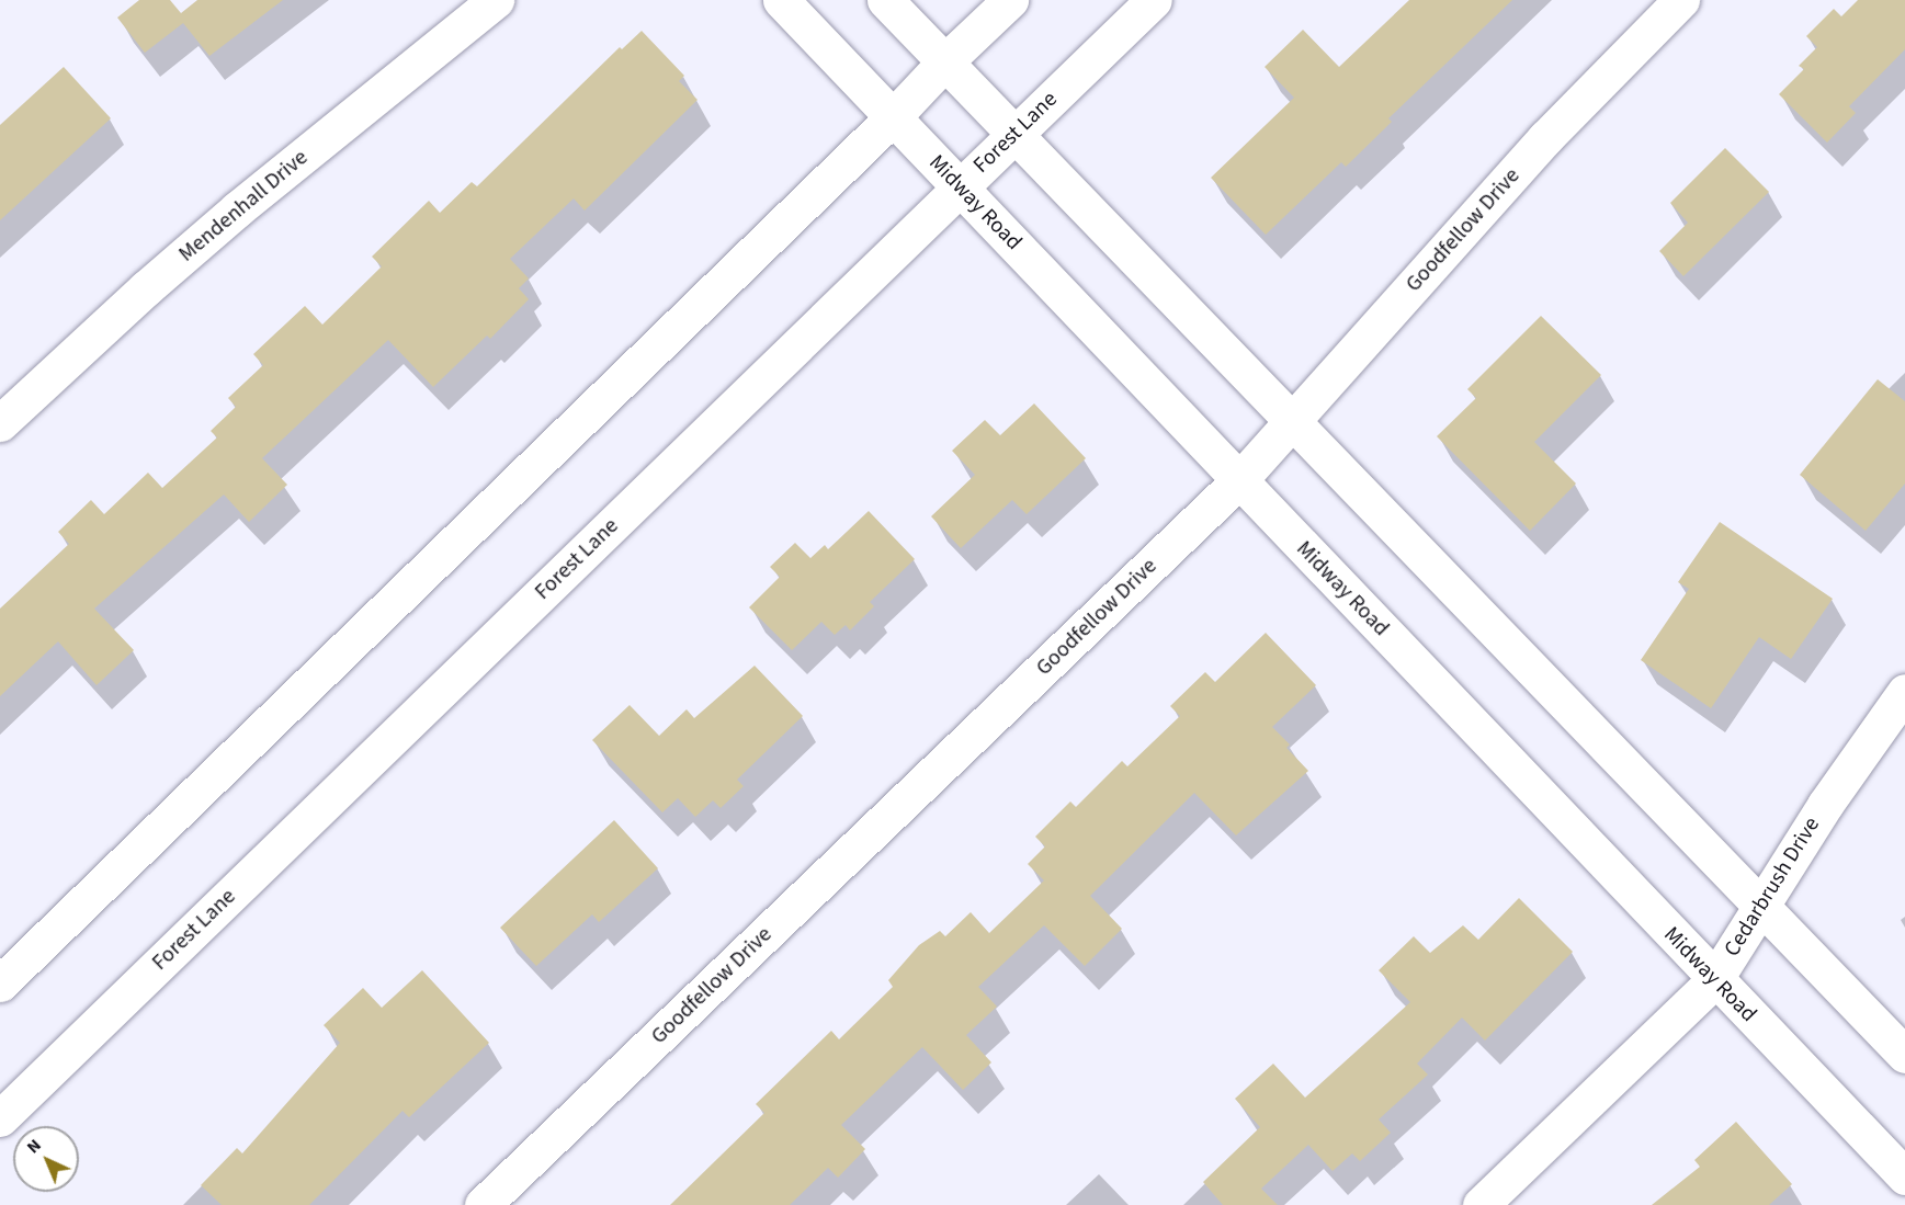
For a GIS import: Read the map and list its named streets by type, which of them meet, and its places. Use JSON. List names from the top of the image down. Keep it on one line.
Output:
{"streets":{"main road":["Forest Lane","Midway Road","Mendenhall Drive","Goodfellow Drive","Cedarbrush Drive"]},"crossings":[["Forest Lane","Midway Road"],["Midway Road","Goodfellow Drive"],["Midway Road","Cedarbrush Drive"]],"north":"top left"}
